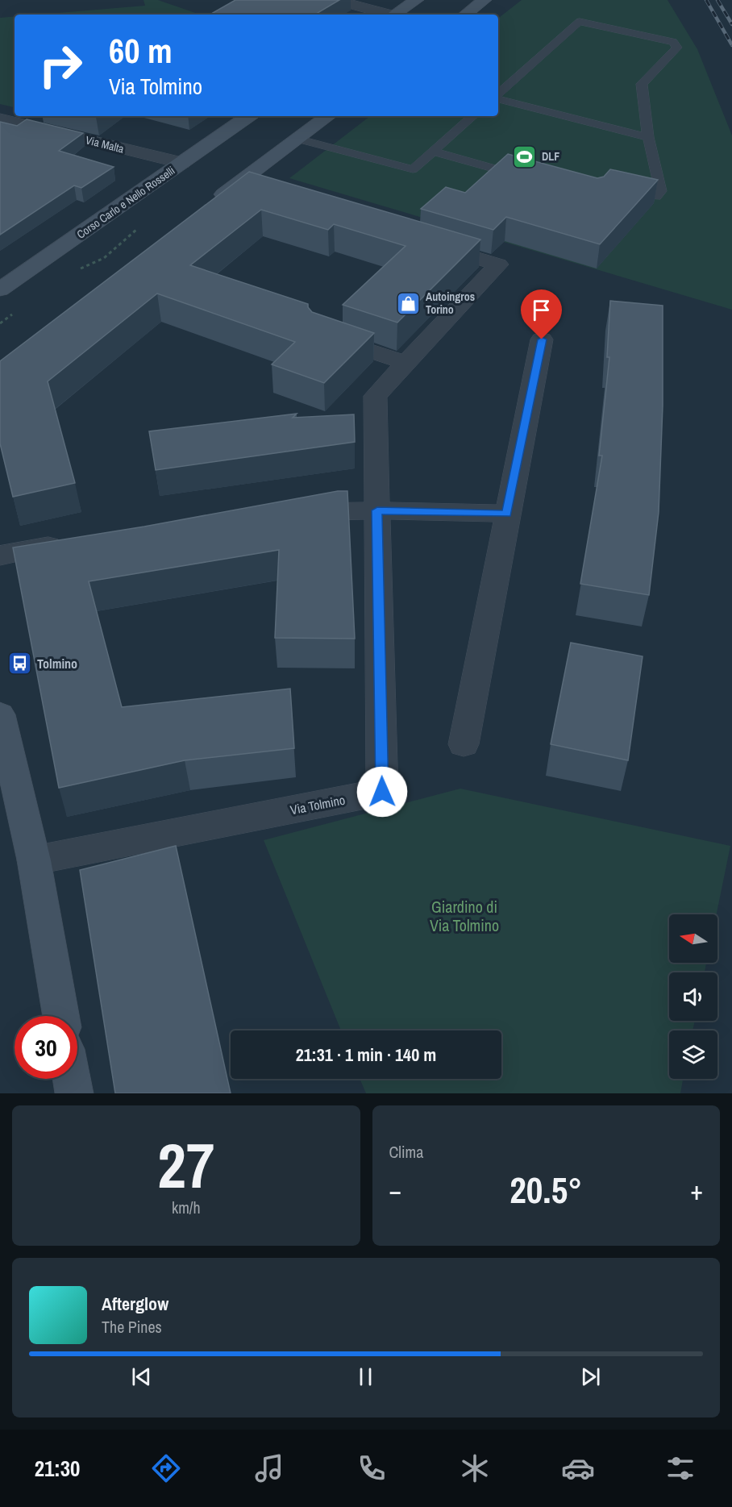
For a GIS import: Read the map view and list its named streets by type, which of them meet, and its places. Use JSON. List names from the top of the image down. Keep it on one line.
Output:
{"streets":{"street":["Via Malta","Corso Carlo e Nello Rosselli","Via Tolmino"]},"crossings":[["Via Malta","Corso Carlo e Nello Rosselli"]],"parks":["Giardino di Via Tolmino"],"places":{"sports":["DLF"],"shop":["Autoingros Torino"],"bus stop":["Tolmino"]},"north":"left","page":{"turn":["60 m","Via Tolmino"],"limit":"30","trip":"21:31 · 1 min · 140 m","tile":[["27","km/h"],"Clima"],"heat":["−","20.5°","+"],"song":["Afterglow","The Pines"],"tabs":"21:30"}}
